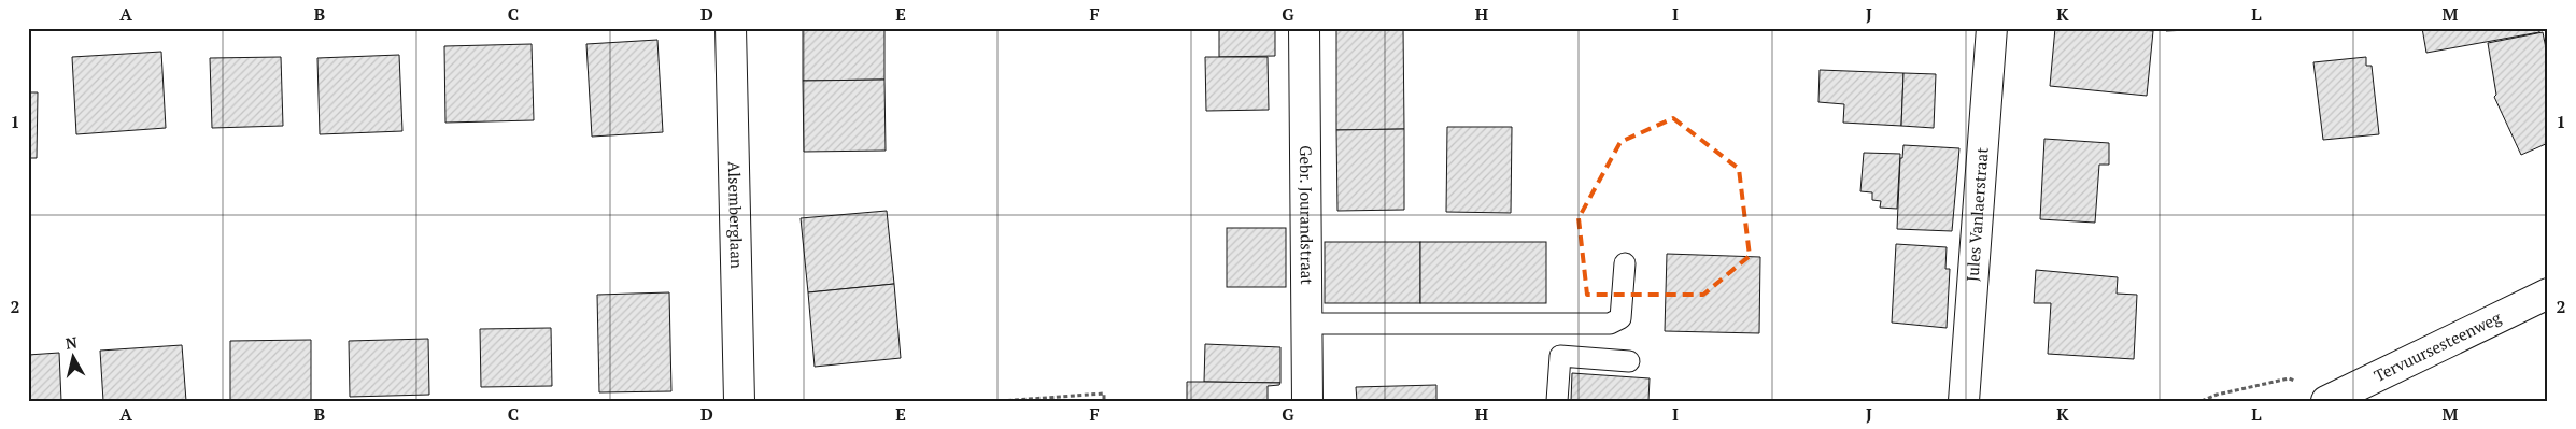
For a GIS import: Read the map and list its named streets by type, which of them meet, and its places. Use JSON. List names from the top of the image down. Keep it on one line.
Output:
{"streets":{"street":["Alsemberglaan","Gebr. Jourandstraat","Jules Vanlaerstraat","Tervuursesteenweg"]},"north":"top","grid":{"columns":["A","B","C","D","E","F","G","H","I","J","K","L","M"],"rows":["1","2"]}}
